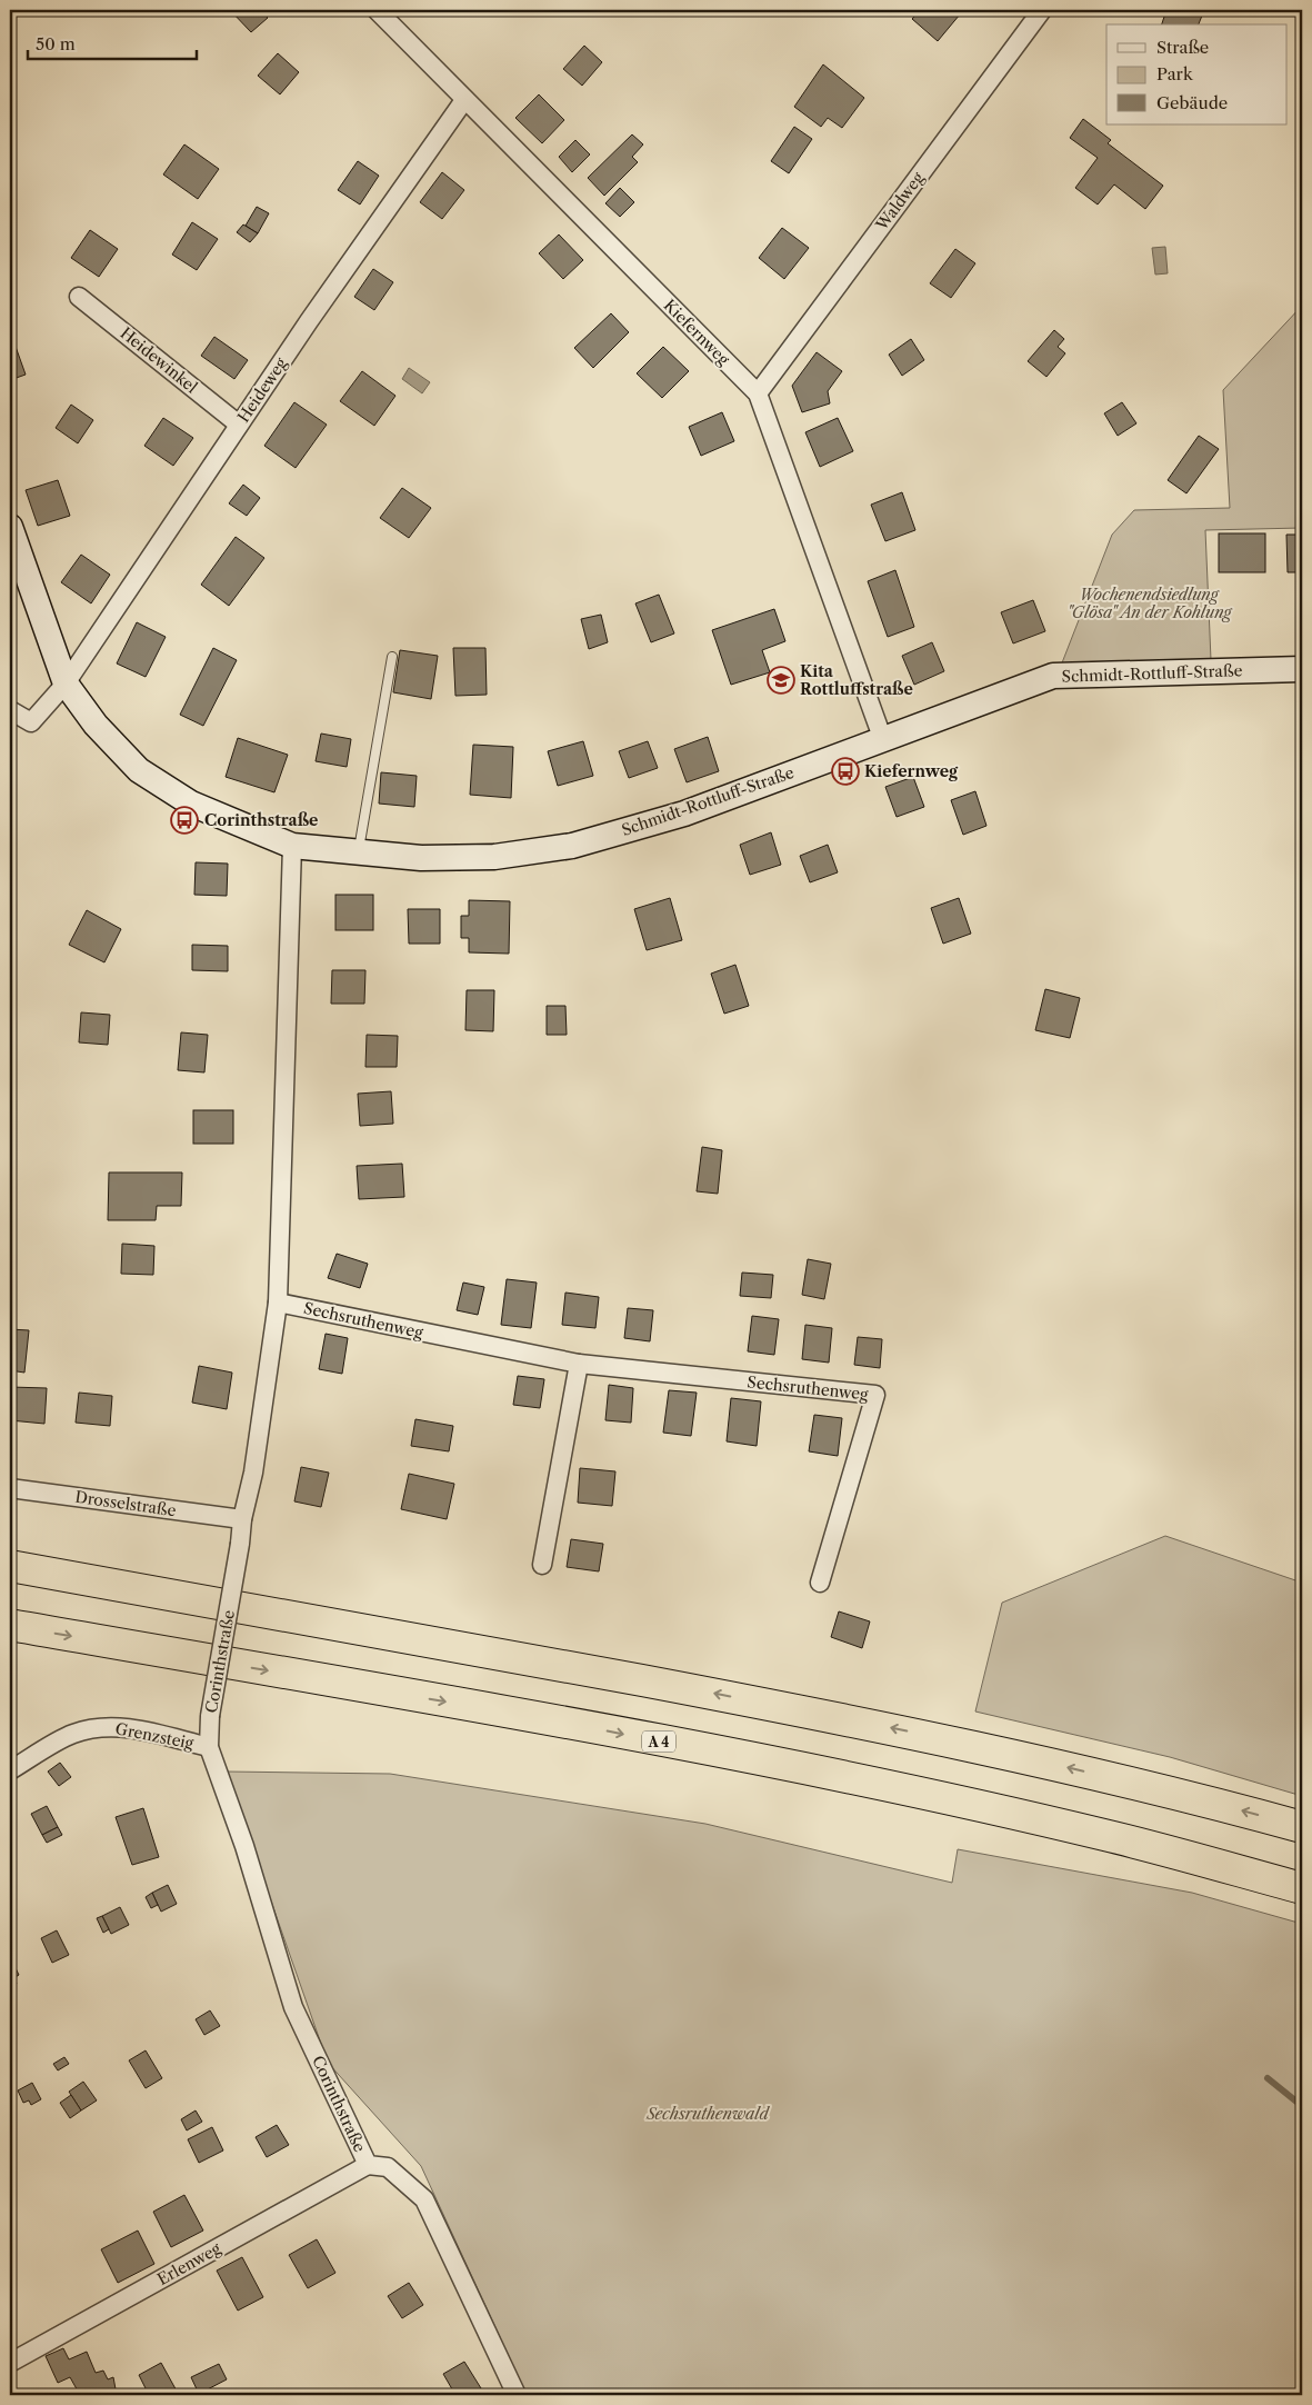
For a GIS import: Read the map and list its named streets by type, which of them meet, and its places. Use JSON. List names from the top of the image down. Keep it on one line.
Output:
{"streets":{"highway":["A 4"],"street":["Waldweg","Kiefernweg","Heidewinkel","Heideweg","Schmidt-Rottluff-Straße","Sechsruthenweg","Drosselstraße","Corinthstraße","Grenzsteig","Erlenweg"]},"crossings":[["Waldweg","Kiefernweg"],["Kiefernweg","Heideweg"],["Kiefernweg","Schmidt-Rottluff-Straße"],["Heidewinkel","Heideweg"],["Heideweg","Schmidt-Rottluff-Straße"],["Schmidt-Rottluff-Straße","Corinthstraße"],["Sechsruthenweg","Corinthstraße"],["Drosselstraße","Corinthstraße"],["Corinthstraße","Grenzsteig"],["Corinthstraße","Erlenweg"]],"parks":["Wochenendsiedlung \"Glösa\" An der Kohlung","Sechsruthenwald"],"places":{"school or university":["Kita Rottluffstraße"],"bus stop":["Kiefernweg","Corinthstraße"]},"legend":["Straße","Park","Gebäude"],"scale_bar":"50 m"}
